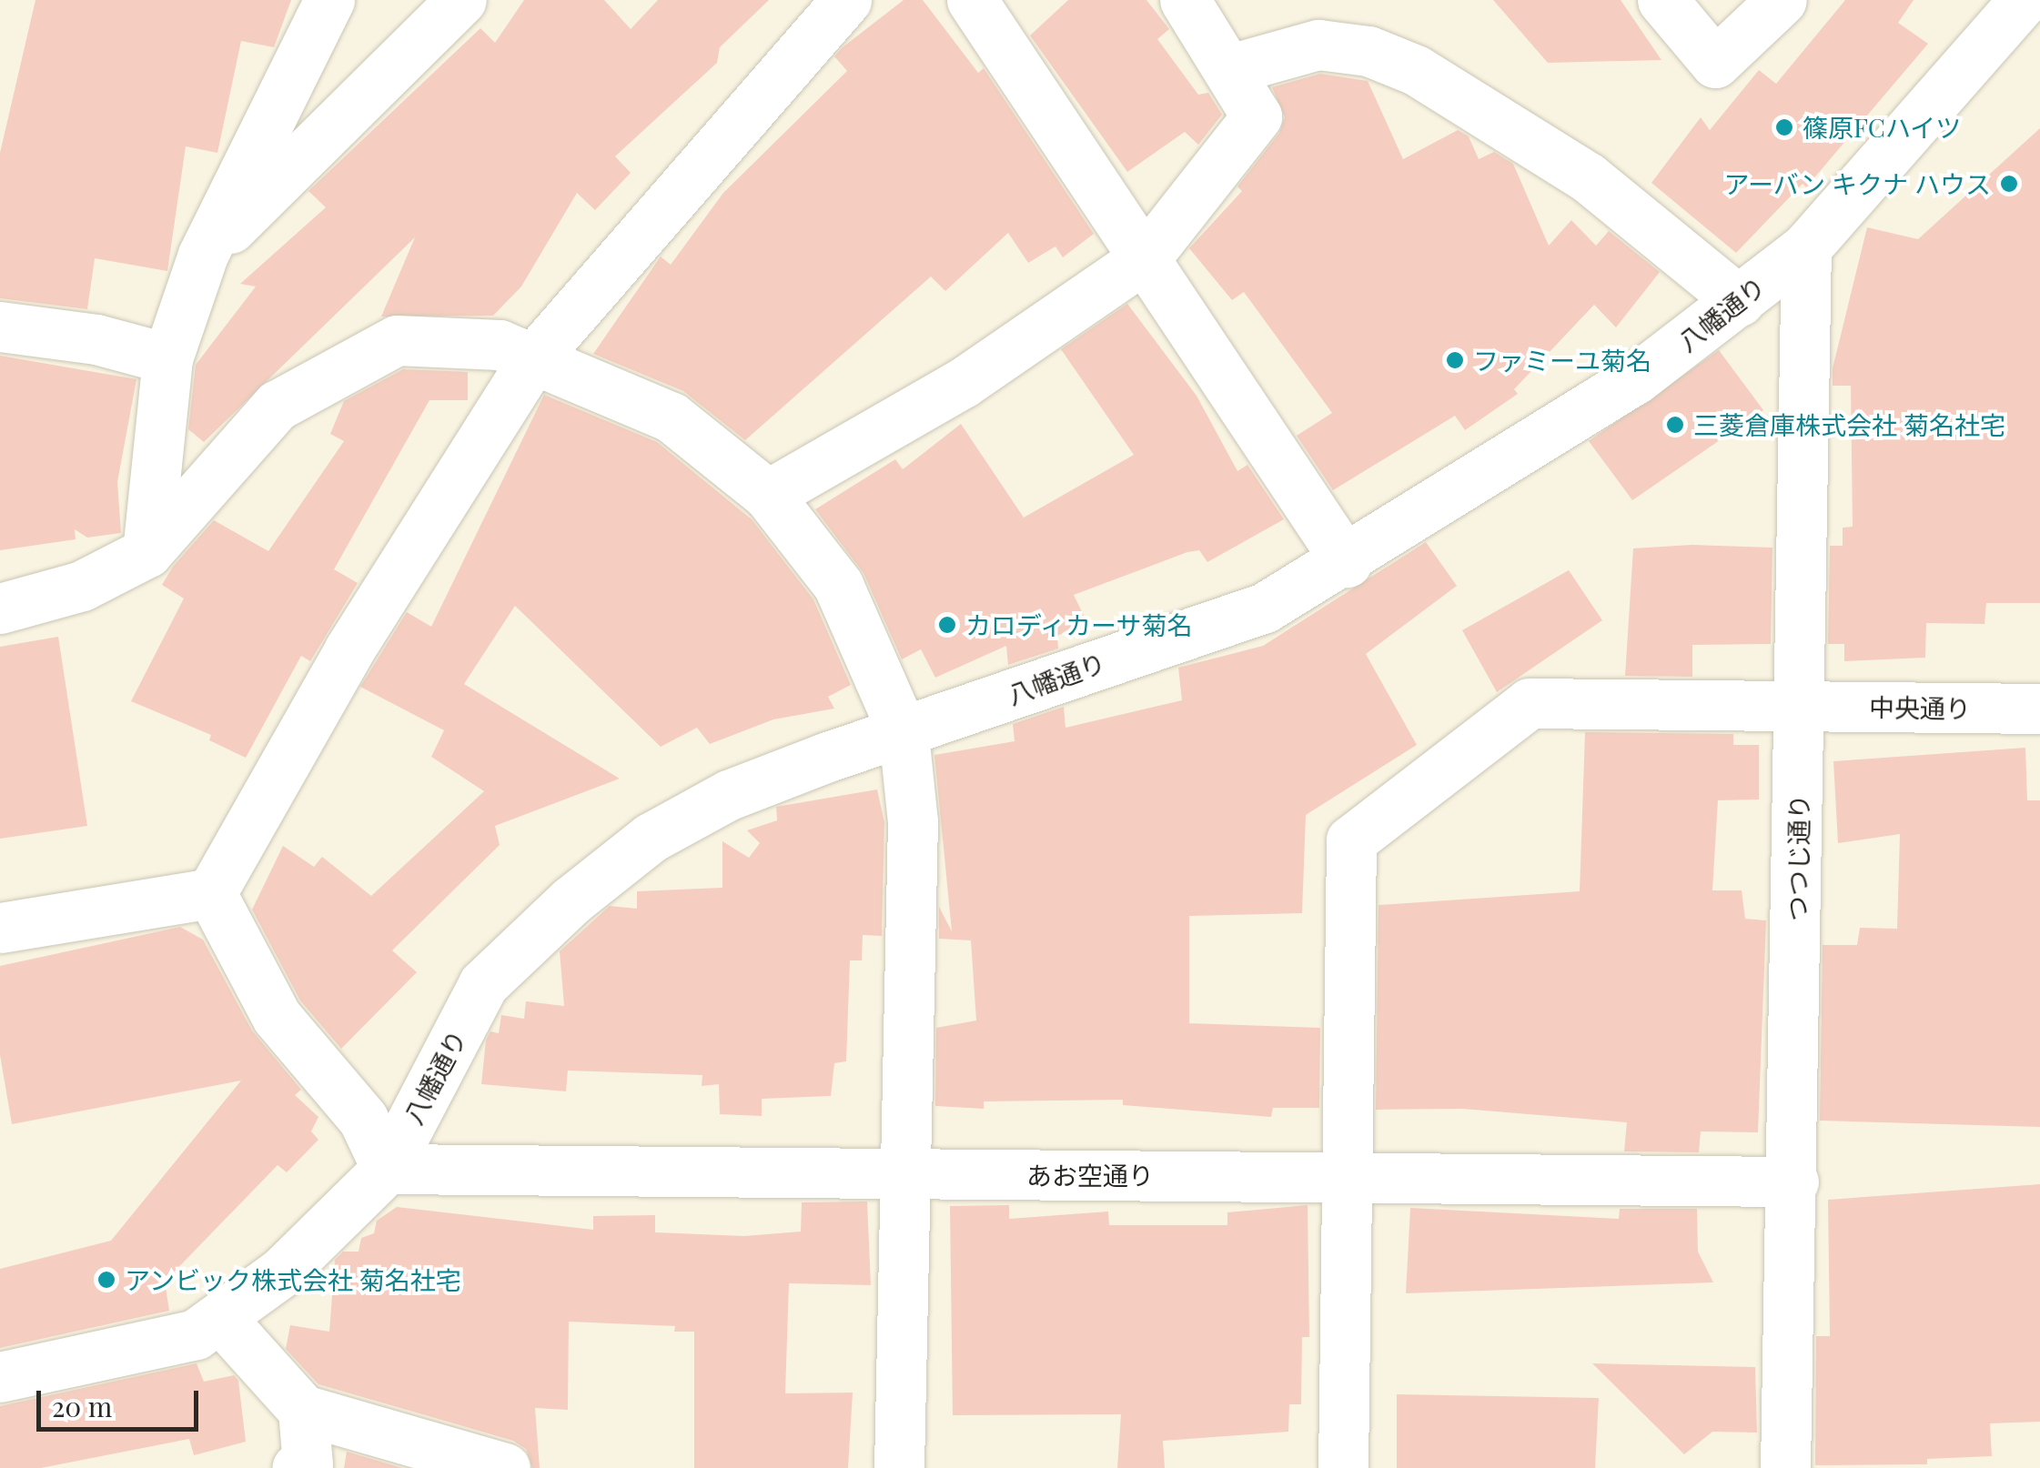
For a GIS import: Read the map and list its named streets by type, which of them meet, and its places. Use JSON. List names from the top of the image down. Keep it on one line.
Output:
{"streets":{"street":["八幡通り","中央通り","つつじ通り","あお空通り"]},"crossings":[["八幡通り","つつじ通り"],["八幡通り","あお空通り"],["中央通り","つつじ通り"],["中央通り","あお空通り"],["つつじ通り","あお空通り"]],"places":["篠原FCハイツ","アーバン キクナ ハウス","ファミーユ菊名","三菱倉庫株式会社 菊名社宅","カロディカーサ菊名","アンビック株式会社 菊名社宅"],"scale_bar":"20 m"}
